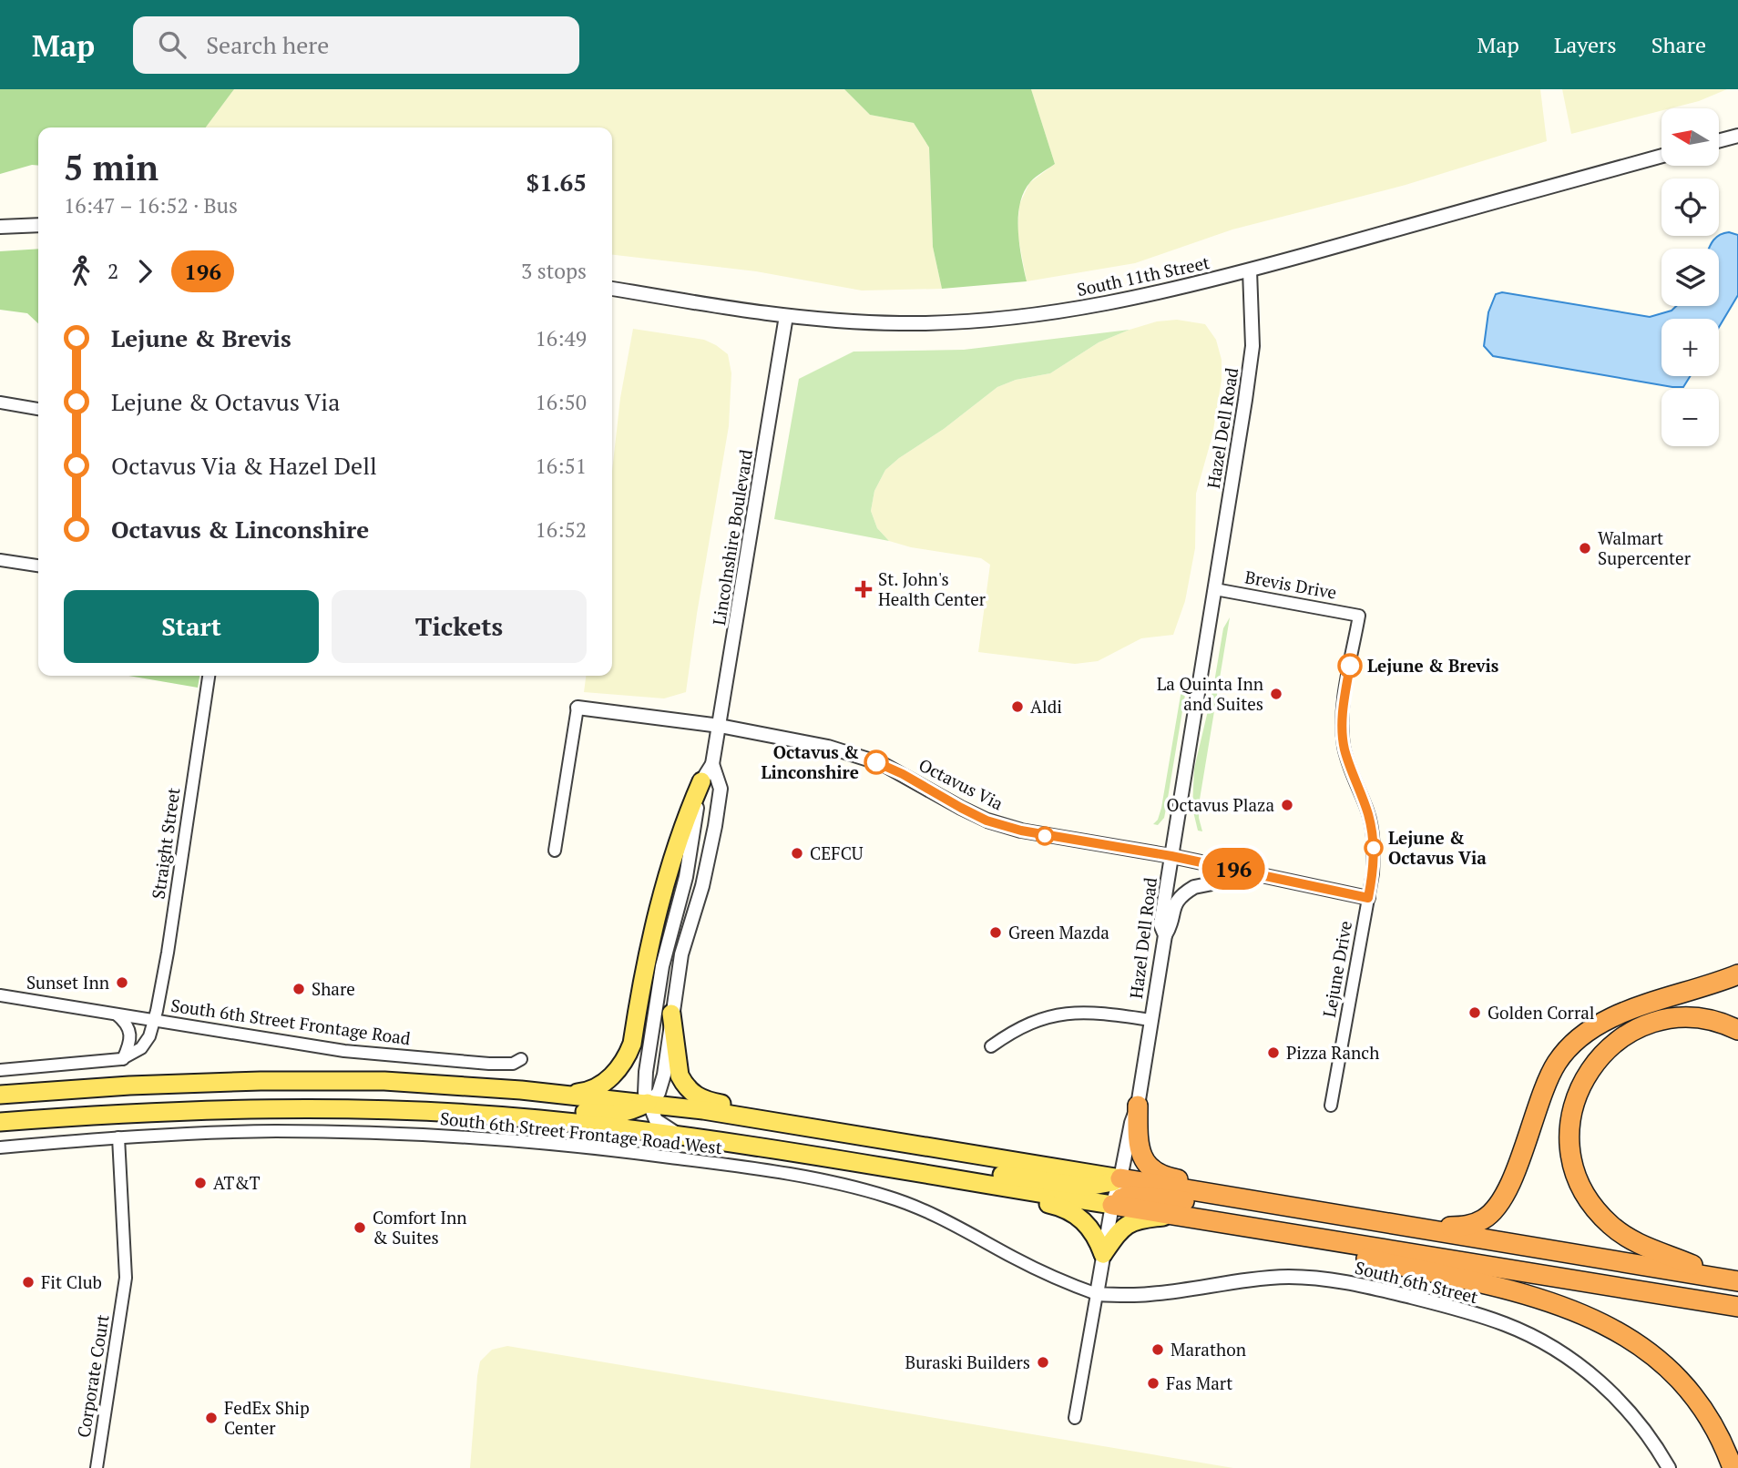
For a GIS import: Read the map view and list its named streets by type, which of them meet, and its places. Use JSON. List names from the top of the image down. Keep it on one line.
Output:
{"streets":{"street":["South 11th Street","Hazel Dell Road","Lincolnshire Boulevard","Brevis Drive","Octavus Via","Straight Street","Lejune Drive","South 6th Street Frontage Road","South 6th Street Frontage Road West","South 6th Street","Corporate Court"]},"crossings":[["South 11th Street","Hazel Dell Road"],["South 11th Street","Lincolnshire Boulevard"],["Hazel Dell Road","Brevis Drive"],["Hazel Dell Road","Octavus Via"],["Hazel Dell Road","South 6th Street Frontage Road West"],["Hazel Dell Road","South 6th Street"],["Lincolnshire Boulevard","Octavus Via"],["Brevis Drive","Lejune Drive"],["Octavus Via","Lejune Drive"],["Straight Street","South 6th Street Frontage Road"],["South 6th Street Frontage Road West","South 6th Street"],["South 6th Street Frontage Road West","Corporate Court"]],"places":{"other":["Walmart Supercenter","Lejune & Brevis","La Quinta Inn and Suites","Aldi","Octavus & Linconshire","Octavus Plaza","Lejune & Octavus Via","CEFCU","Green Mazda","Sunset Inn","Share","Golden Corral","Pizza Ranch","AT&T","Comfort Inn & Suites","Fit Club","Marathon","Buraski Builders","Fas Mart","FedEx Ship Center"],"health":["St. John's Health Center"]},"lines":["bus line 196"],"north":"left","page":{"header":"Map","search":"Search here","nav":["Map","Layers","Share"],"on_map":"196","map_buttons":["+","−"],"heading":["5 min","16:47 – 16:52 · Bus","$1.65"],"legs":["2","196","3 stops"],"list":[{"name":"Lejune & Brevis","value":"16:49"},{"name":"Lejune & Octavus Via","value":"16:50"},{"name":"Octavus Via & Hazel Dell","value":"16:51"},{"name":"Octavus & Linconshire","value":"16:52"}],"buttons":["Start","Tickets"]}}
